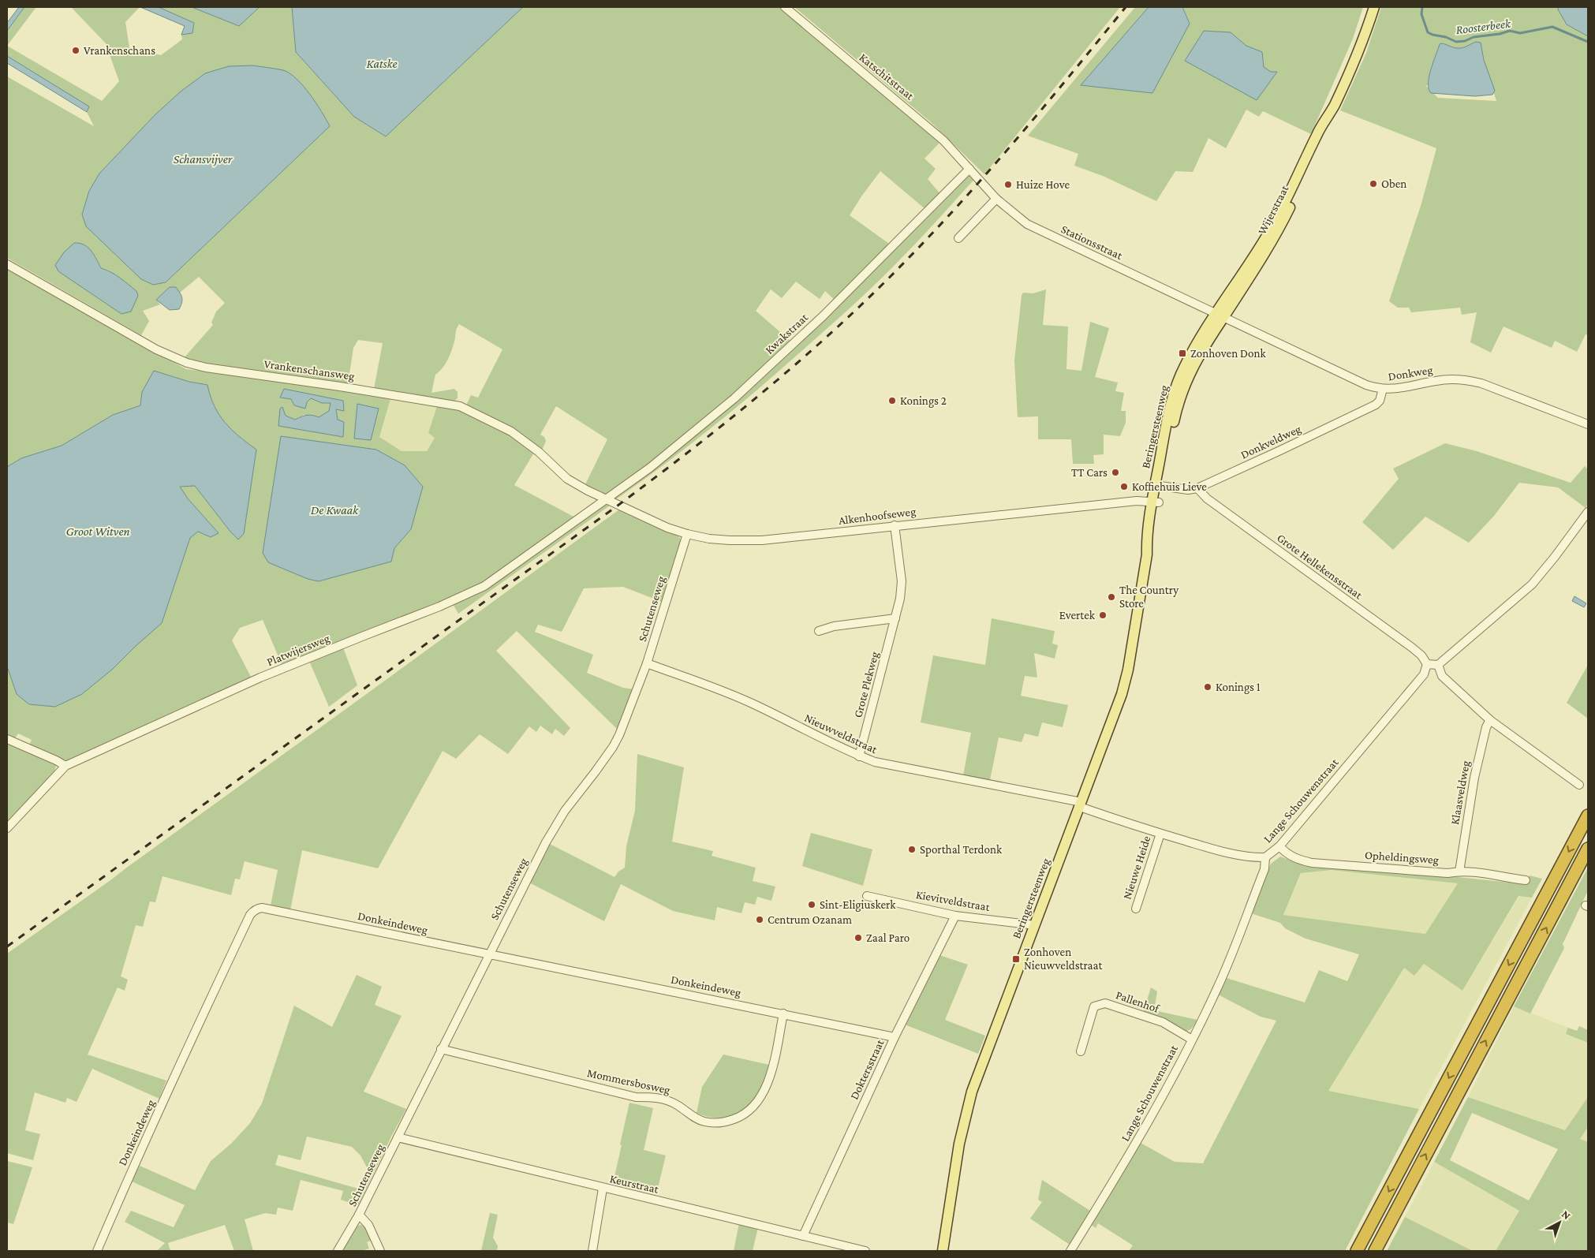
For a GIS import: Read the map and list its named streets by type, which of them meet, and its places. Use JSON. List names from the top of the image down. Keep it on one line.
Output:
{"streets":{"main road":["Wijerstraat","Beringersteenweg"],"street":["Katschitstraat","Stationsstraat","Kwakstraat","Vrankenschansweg","Donkweg","Donkveldweg","Alkenhoofseweg","Grote Hellekensstraat","Schutenseweg","Platwijersweg","Grote Plekweg","Nieuwveldstraat","Klaasveldweg","Lange Schouwenstraat","Opheldingsweg","Nieuwe Heide","Kievitveldstraat","Donkeindeweg","Pallenhof","Doktersstraat","Mommersbosweg","Keurstraat"]},"crossings":[["Katschitstraat","Stationsstraat"],["Katschitstraat","Kwakstraat"],["Wijerstraat","Stationsstraat"],["Wijerstraat","Donkweg"],["Wijerstraat","Beringersteenweg"],["Stationsstraat","Kwakstraat"],["Stationsstraat","Donkweg"],["Stationsstraat","Beringersteenweg"],["Kwakstraat","Vrankenschansweg"],["Kwakstraat","Alkenhoofseweg"],["Kwakstraat","Platwijersweg"],["Vrankenschansweg","Alkenhoofseweg"],["Vrankenschansweg","Platwijersweg"],["Donkweg","Beringersteenweg"],["Donkweg","Donkveldweg"],["Beringersteenweg","Donkveldweg"],["Beringersteenweg","Alkenhoofseweg"],["Beringersteenweg","Nieuwveldstraat"],["Beringersteenweg","Kievitveldstraat"],["Donkveldweg","Grote Hellekensstraat"],["Alkenhoofseweg","Schutenseweg"],["Alkenhoofseweg","Platwijersweg"],["Alkenhoofseweg","Grote Plekweg"],["Grote Hellekensstraat","Lange Schouwenstraat"],["Schutenseweg","Nieuwveldstraat"],["Schutenseweg","Donkeindeweg"],["Schutenseweg","Mommersbosweg"],["Schutenseweg","Keurstraat"],["Grote Plekweg","Nieuwveldstraat"],["Klaasveldweg","Opheldingsweg"],["Lange Schouwenstraat","Opheldingsweg"],["Lange Schouwenstraat","Pallenhof"],["Kievitveldstraat","Doktersstraat"],["Donkeindeweg","Doktersstraat"],["Donkeindeweg","Mommersbosweg"],["Doktersstraat","Keurstraat"]],"water":["Roosterbeek","Katske","Schansvijver","De Kwaak","Groot Witven"],"places":{"other":["Vrankenschans","Oben","Huize Hove","Konings 2","TT Cars","Koffiehuis Lieve","The Country Store","Evertek","Konings 1","Sporthal Terdonk","Sint-Eligiuskerk","Centrum Ozanam","Zaal Paro"],"transit":["Zonhoven Donk","Zonhoven Nieuwveldstraat"]},"north":"top right"}
